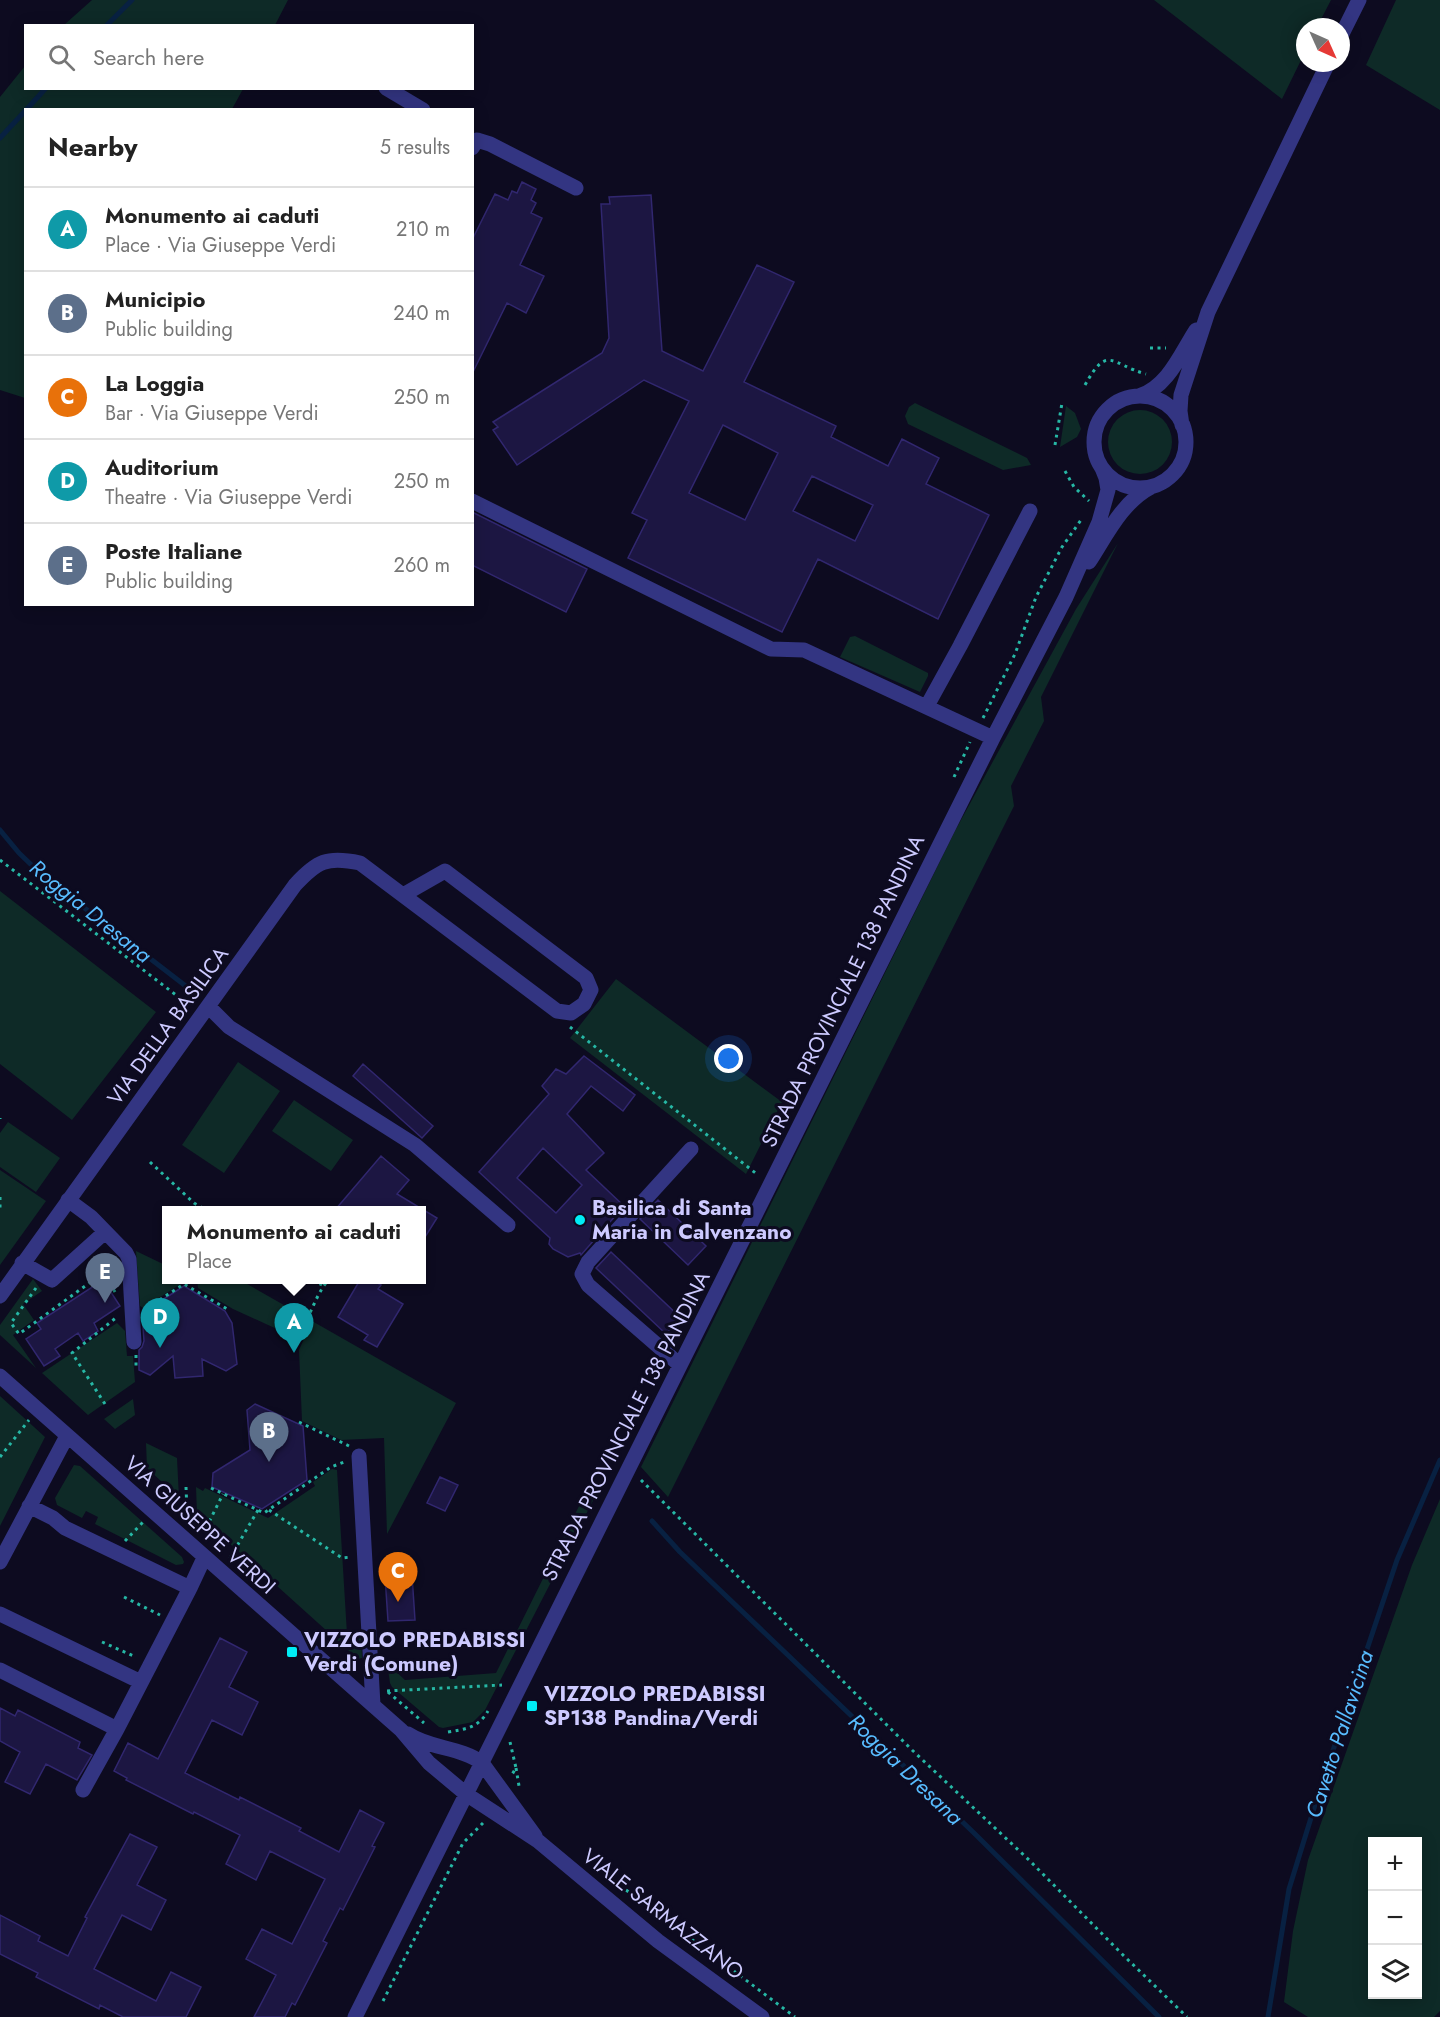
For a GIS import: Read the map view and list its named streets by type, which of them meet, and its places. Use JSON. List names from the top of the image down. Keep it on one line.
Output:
{"streets":{"street":["STRADA PROVINCIALE 138 PANDINA","VIA DELLA BASILICA","VIA GIUSEPPE VERDI","VIALE SARMAZZANO"]},"water":["Roggia Dresana","Cavetto Pallavicina"],"places":{"other":["Basilica di Santa Maria in Calvenzano"],"transit":["VIZZOLO PREDABISSI Verdi (Comune)","VIZZOLO PREDABISSI SP138 Pandina/Verdi"]},"north":"bottom right","page":{"search":"Search here","heading":["Nearby","5 results"],"list":[{"mark":"A","name":"Monumento ai caduti","note":"Place · Via Giuseppe Verdi","value":"210 m"},{"mark":"B","name":"Municipio","note":"Public building","value":"240 m"},{"mark":"C","name":"La Loggia","note":"Bar · Via Giuseppe Verdi","value":"250 m"},{"mark":"D","name":"Auditorium","note":"Theatre · Via Giuseppe Verdi","value":"250 m"},{"mark":"E","name":"Poste Italiane","note":"Public building","value":"260 m"}],"popup":["Monumento ai caduti","Place"],"pins":["E","D","A","B","C"],"map_buttons":["+","−"]}}
